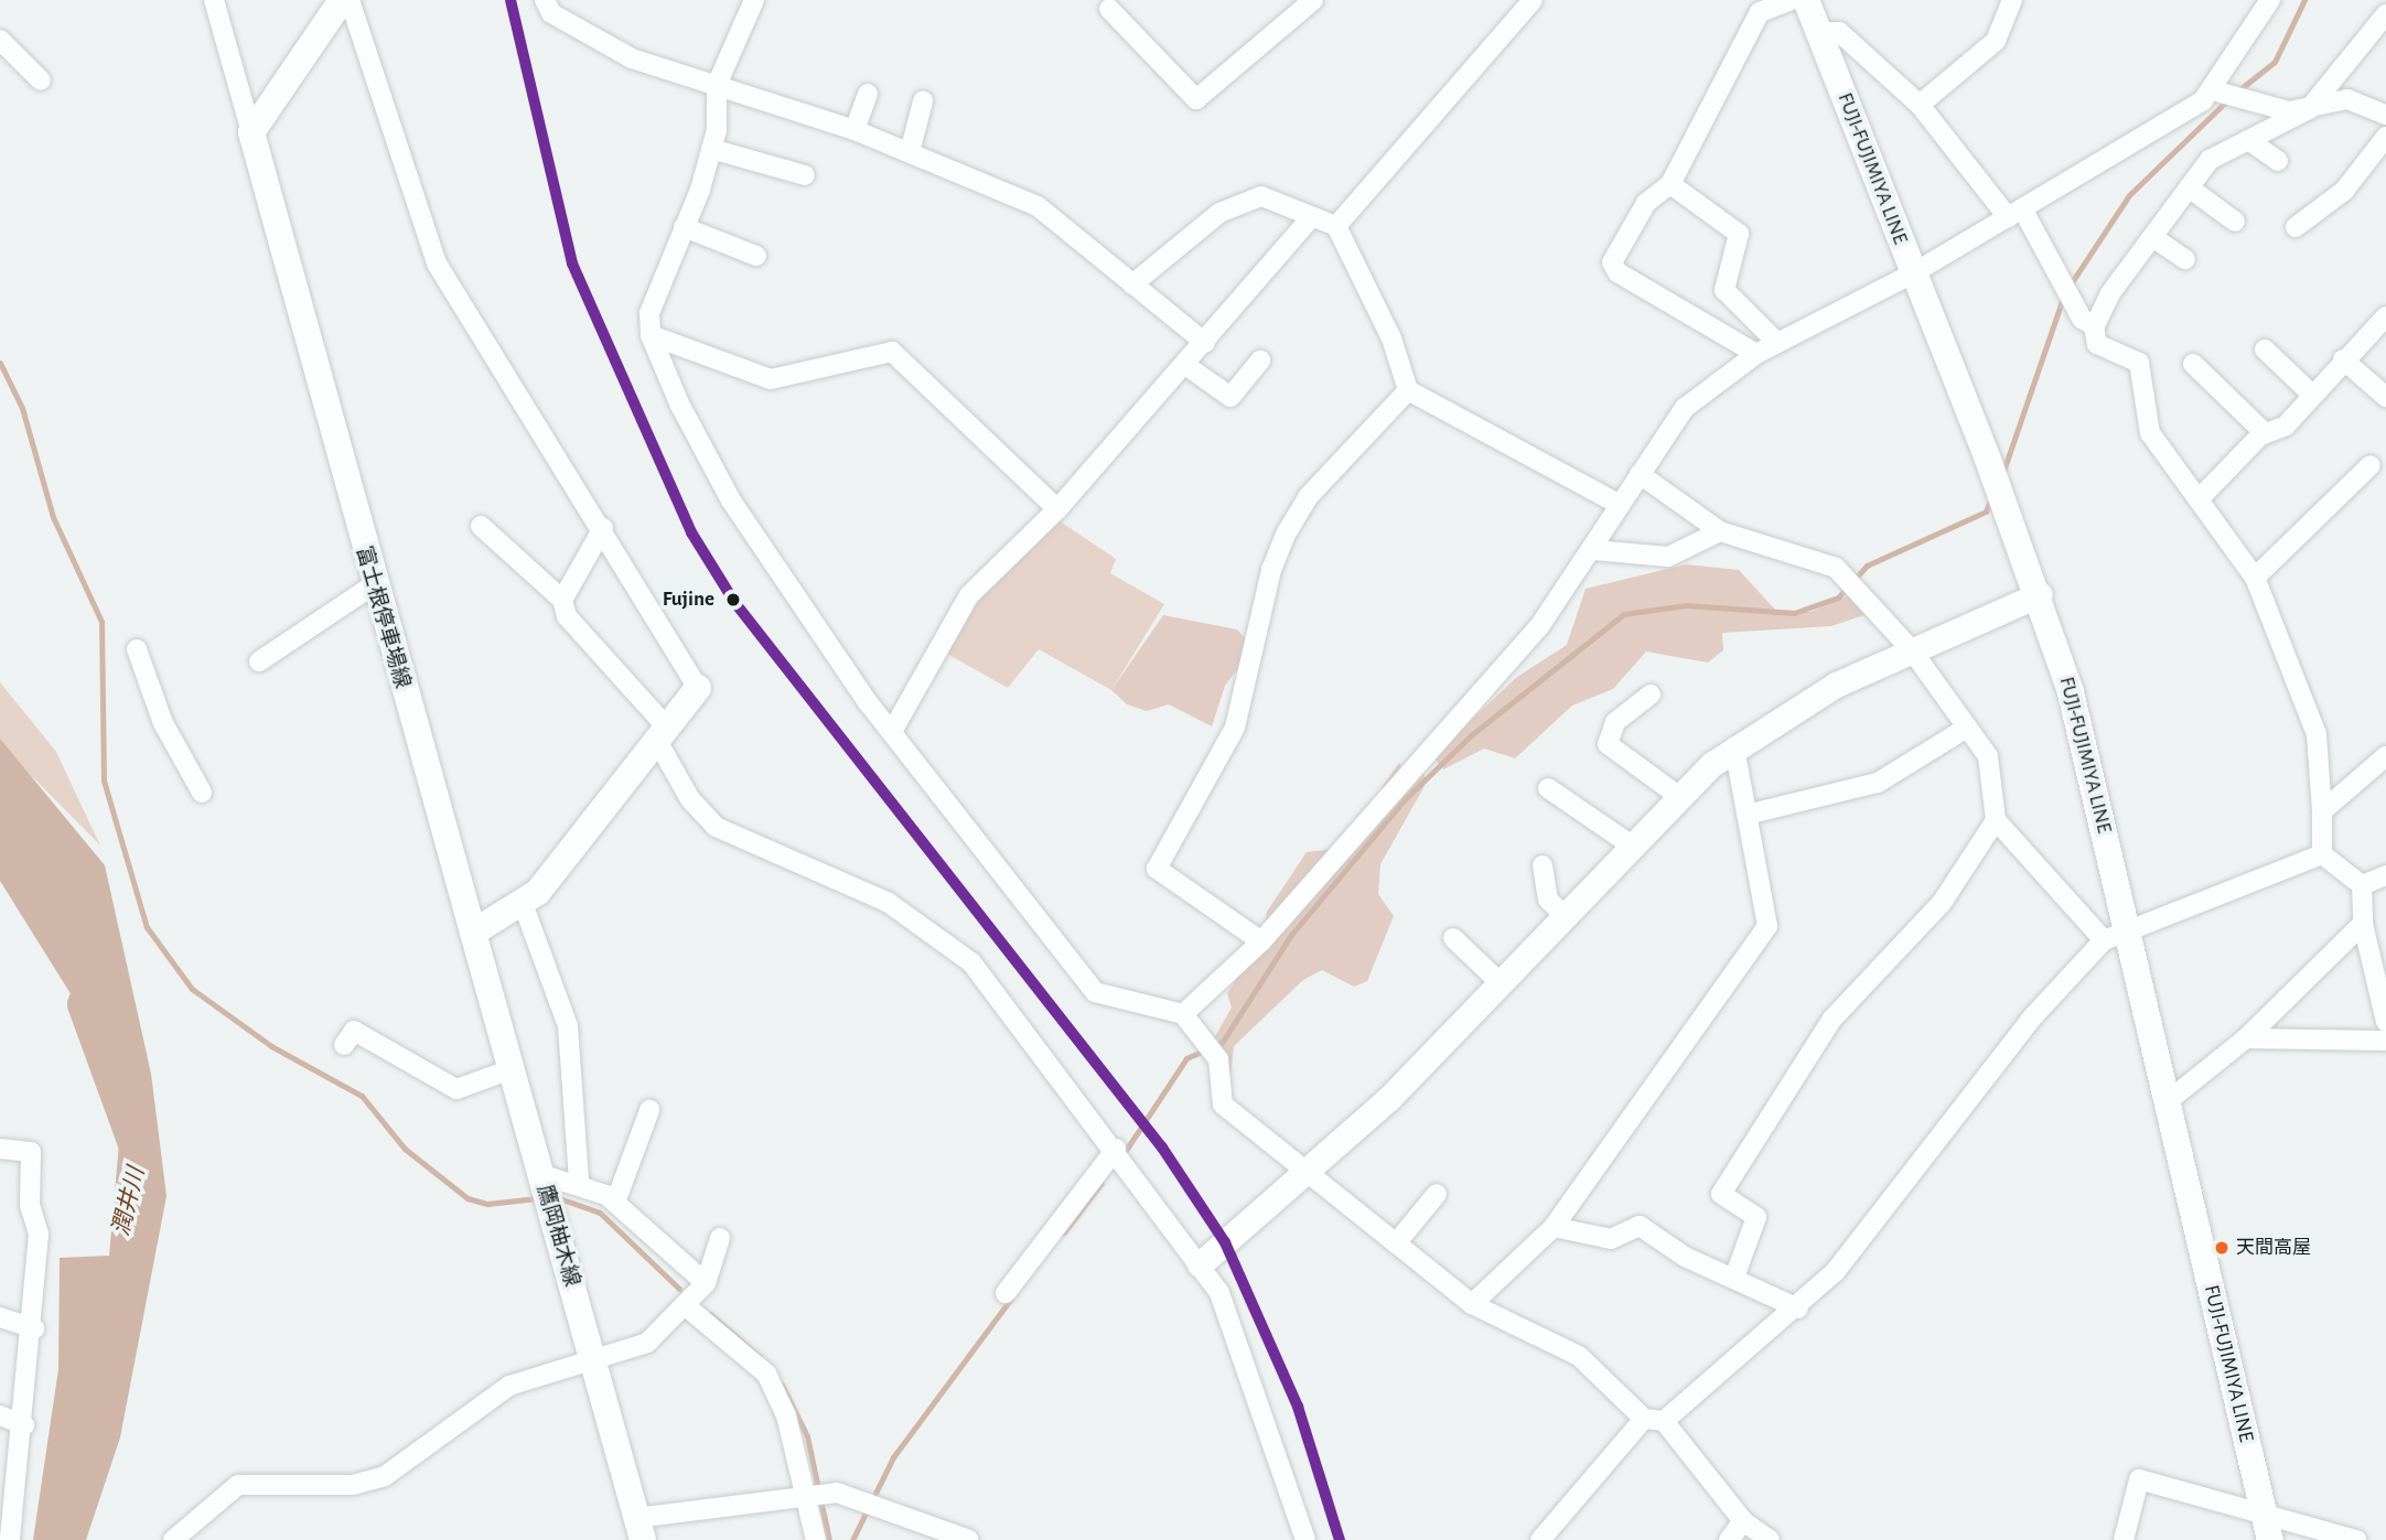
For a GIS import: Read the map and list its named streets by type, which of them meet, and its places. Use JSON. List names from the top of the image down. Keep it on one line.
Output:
{"streets":{"main road":["FUJI-FUJIMIYA LINE","富士根停車場線","鷹岡柚木線"]},"crossings":[["富士根停車場線","鷹岡柚木線"]],"water":["潤井川"],"places":["Fujine","天間高屋"]}
